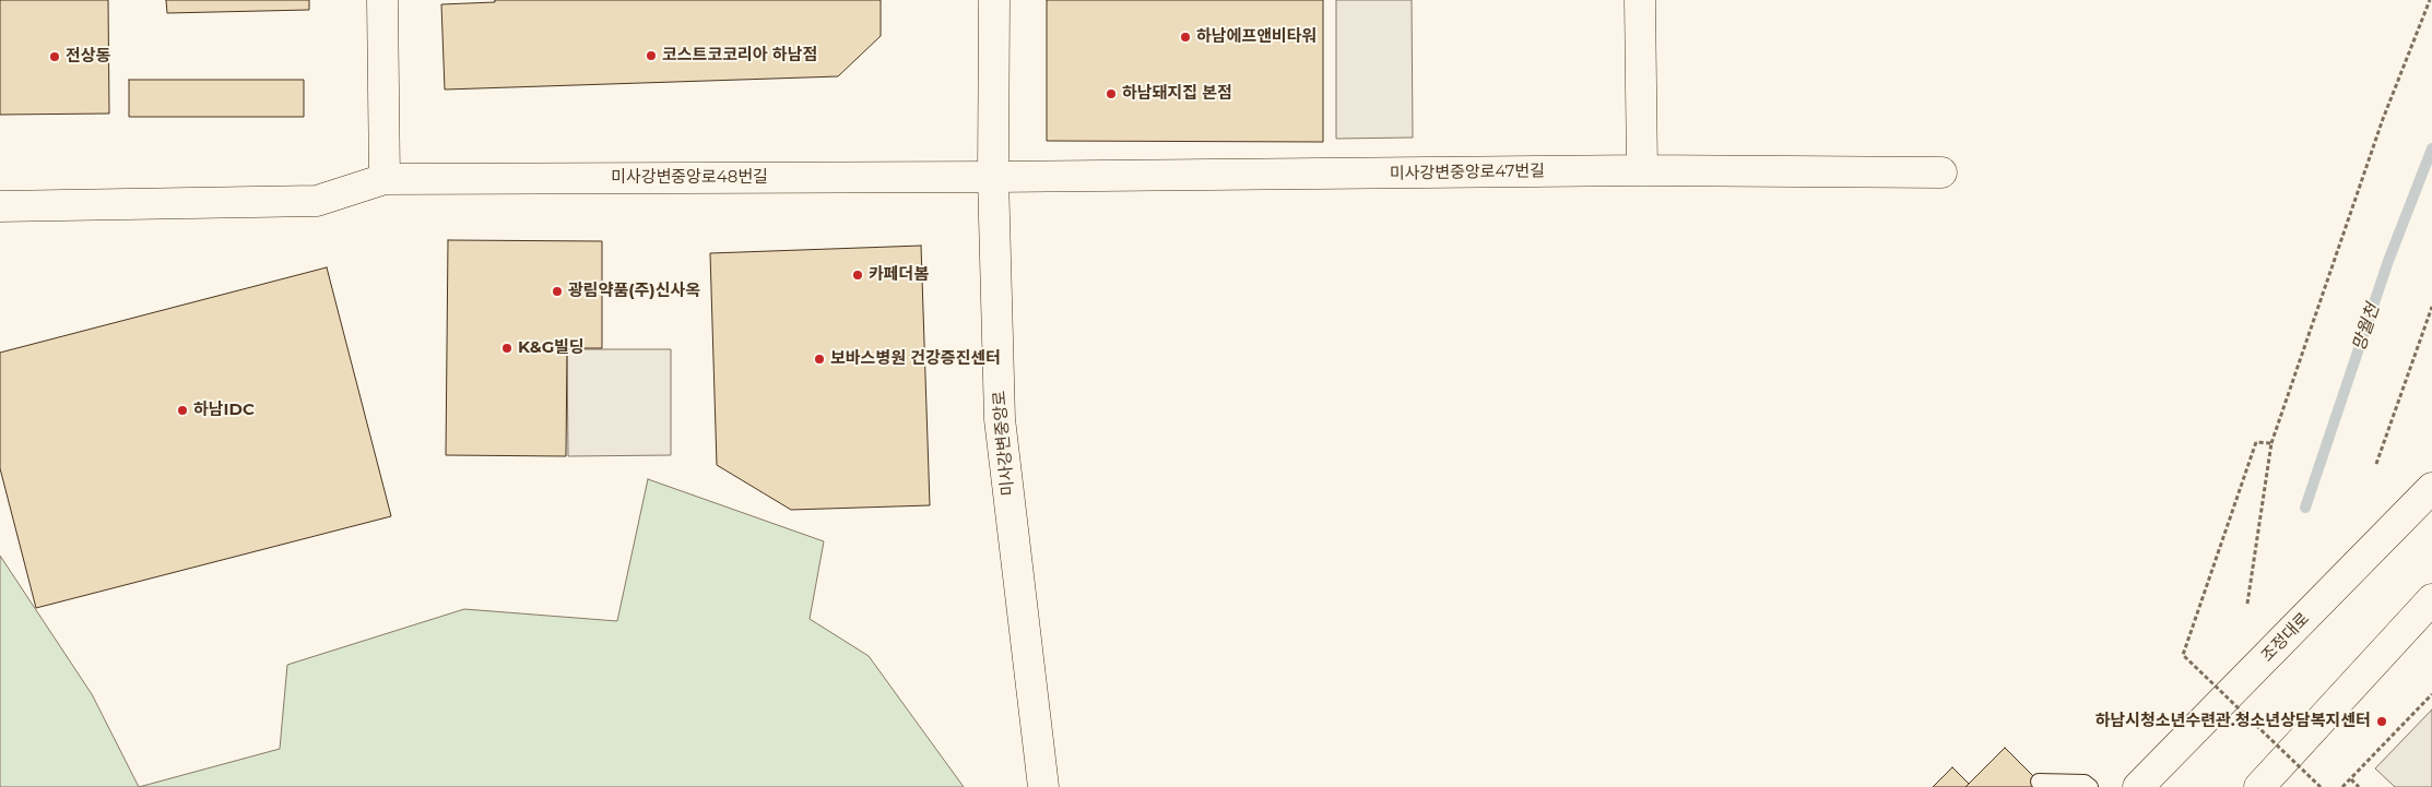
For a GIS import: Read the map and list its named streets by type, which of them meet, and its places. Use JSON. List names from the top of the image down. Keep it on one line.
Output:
{"streets":{"street":["미사강변중앙로47번길","미사강변중앙로48번길","미사강변중앙로","조정대로"]},"crossings":[["미사강변중앙로47번길","미사강변중앙로48번길"],["미사강변중앙로47번길","미사강변중앙로"],["미사강변중앙로48번길","미사강변중앙로"]],"water":["망월천"],"places":["하남에프앤비타워","코스트코코리아 하남점","전상동","하남돼지집 본점","카페더봄","광림약품(주)신사옥","K&G빌딩","보바스병원 건강증진센터","하남IDC","하남시청소년수련관.청소년상담복지센터"]}
